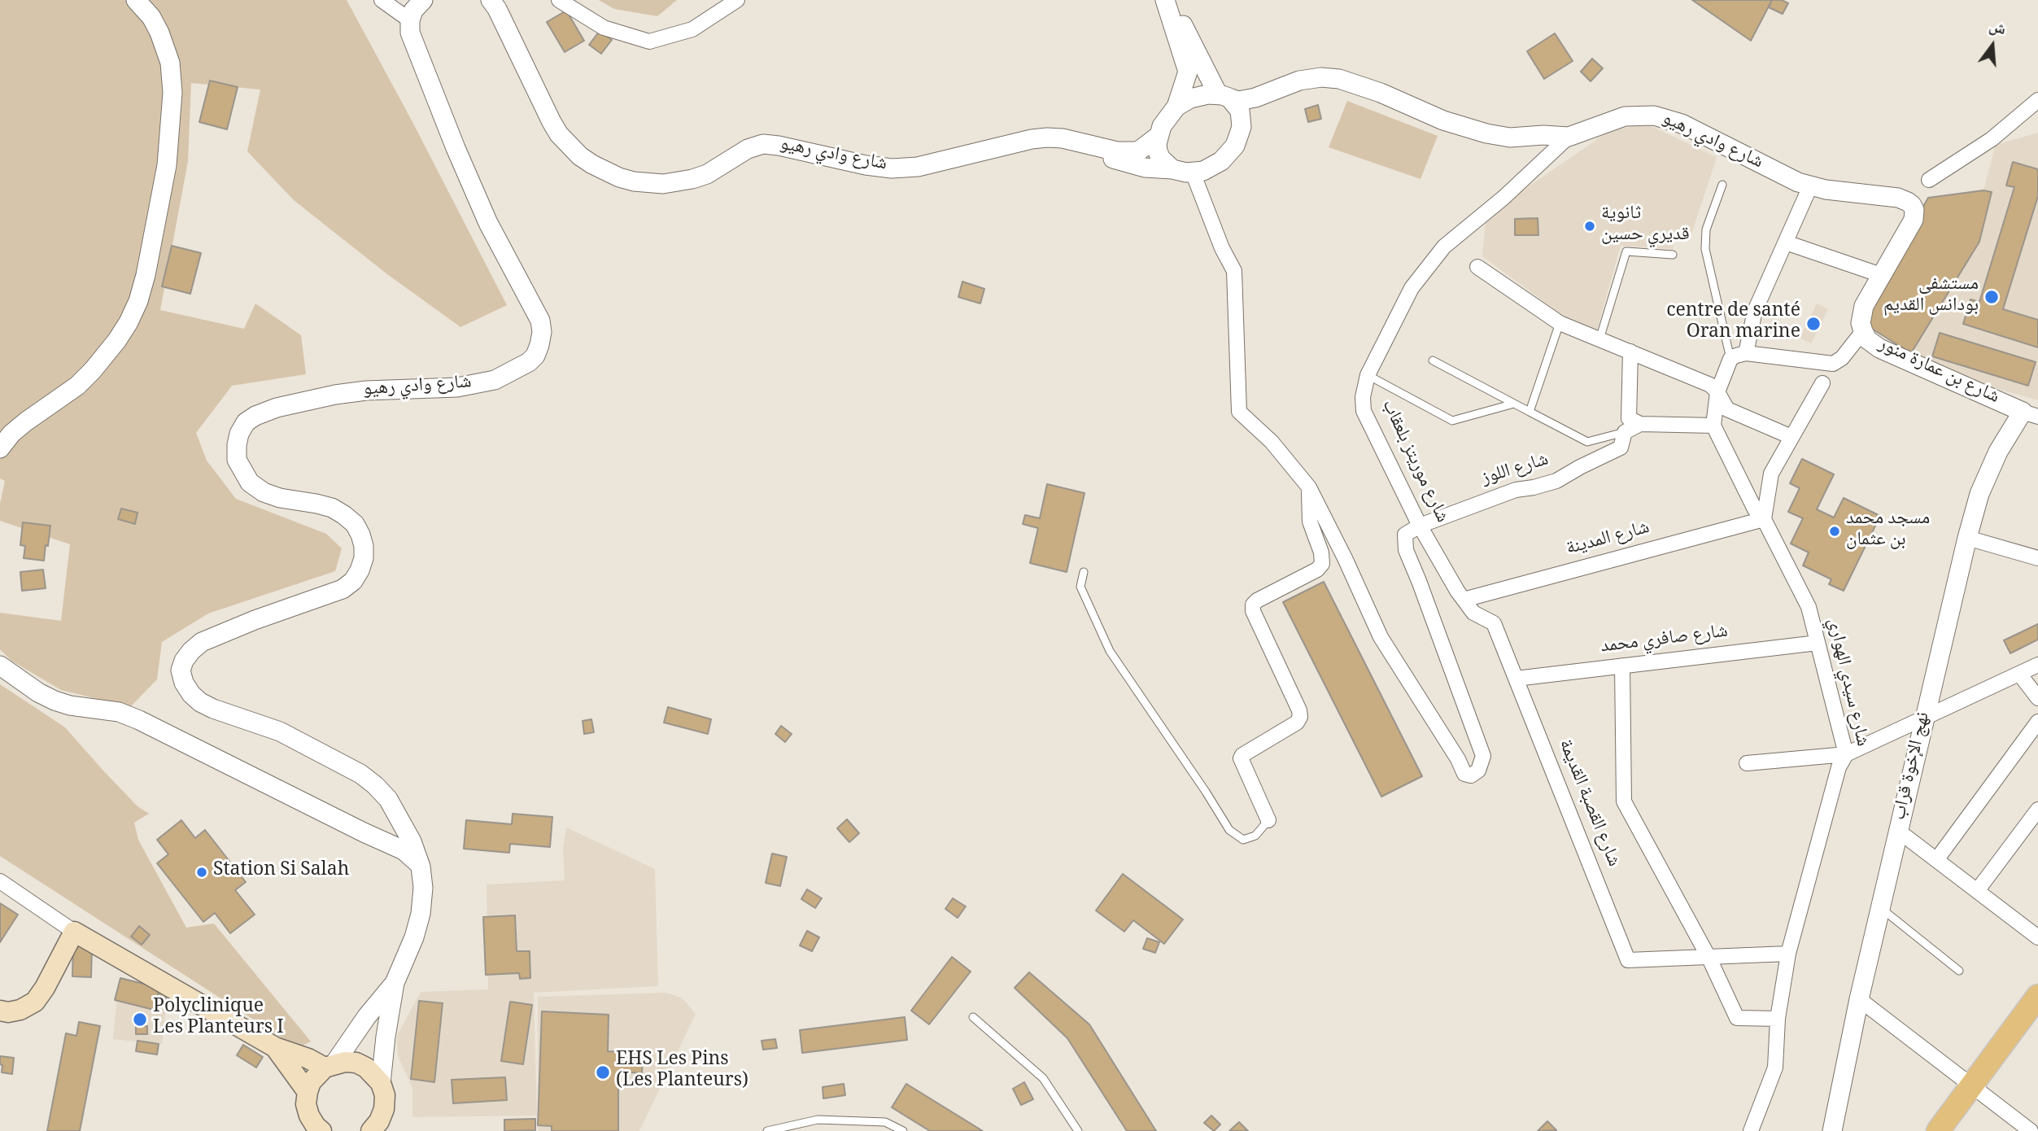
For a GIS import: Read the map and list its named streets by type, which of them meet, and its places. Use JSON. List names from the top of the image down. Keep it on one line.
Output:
{"streets":{"street":["شارع وادي رهيو","شارع بن عمارة منور","شارع موريتز بلعقاب","شارع اللوز","شارع المدينة","شارع صافري محمد","شارع سيدي الهواري","نهج الإخوة قراب","شارع القصبة القديمة"]},"crossings":[["شارع وادي رهيو","شارع بن عمارة منور"],["شارع وادي رهيو","شارع موريتز بلعقاب"],["شارع بن عمارة منور","نهج الإخوة قراب"],["شارع موريتز بلعقاب","شارع اللوز"],["شارع موريتز بلعقاب","شارع المدينة"],["شارع موريتز بلعقاب","شارع القصبة القديمة"],["شارع اللوز","شارع سيدي الهواري"],["شارع المدينة","شارع سيدي الهواري"],["شارع المدينة","شارع القصبة القديمة"],["شارع صافري محمد","شارع سيدي الهواري"],["شارع صافري محمد","شارع القصبة القديمة"],["شارع سيدي الهواري","شارع القصبة القديمة"]],"places":["ثانوية قديري حسين","مستشفى بودانس القديم","centre de santé Oran marine","مسجد محمد بن عثمان","Station Si Salah","Polyclinique Les Planteurs I","EHS Les Pins (Les Planteurs)"],"north":"top"}
